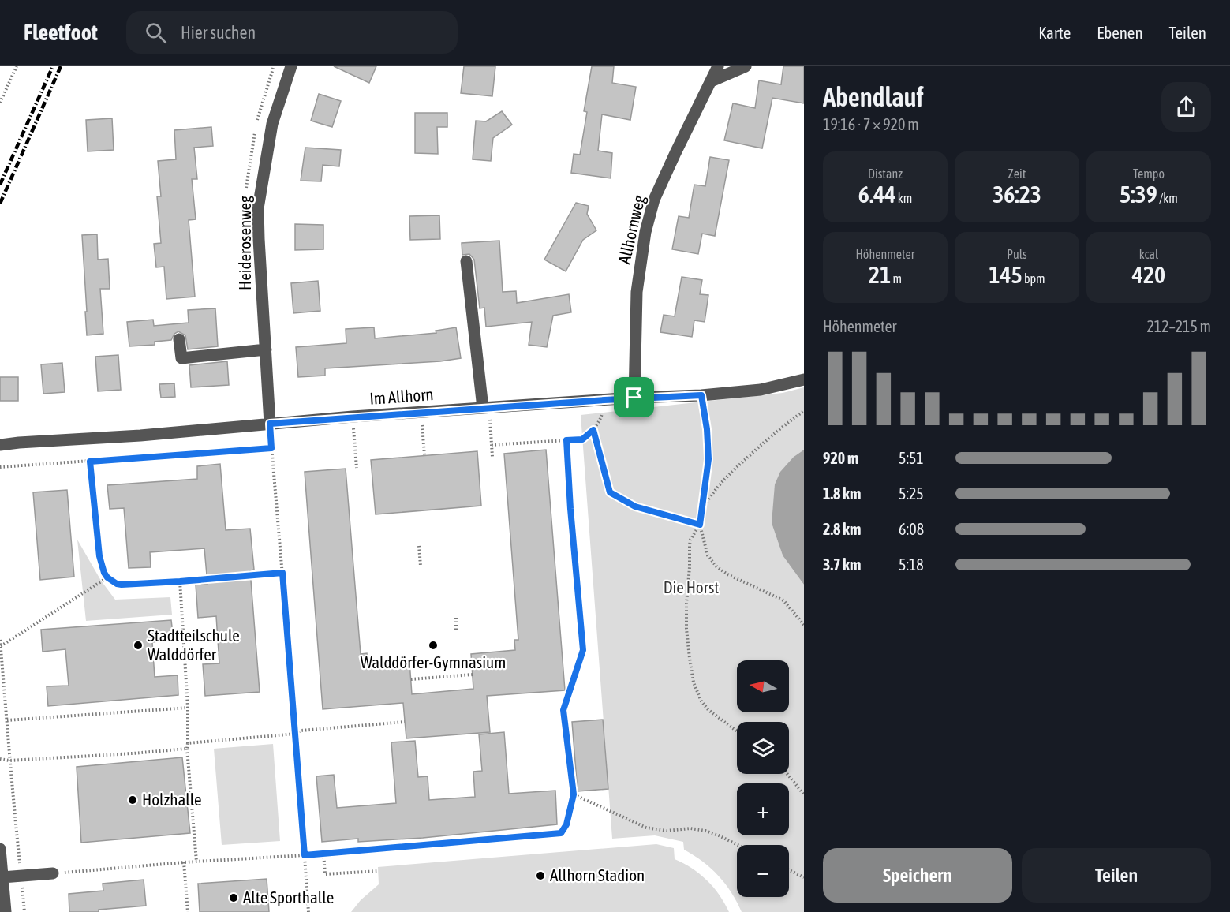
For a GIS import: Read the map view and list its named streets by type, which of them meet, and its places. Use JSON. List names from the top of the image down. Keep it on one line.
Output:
{"streets":{"street":["Allhornweg","Heiderosenweg","Im Allhorn"]},"crossings":[["Allhornweg","Im Allhorn"],["Heiderosenweg","Im Allhorn"]],"parks":["Die Horst"],"places":["Stadtteilschule Walddörfer","Walddörfer-Gymnasium","Holzhalle","Allhorn Stadion","Alte Sporthalle"],"north":"left","page":{"header":"Fleetfoot","search":"Hier suchen","nav":["Karte","Ebenen","Teilen"],"heading":["Abendlauf","19:16 · 7 × 920 m"],"stats":[["Distanz","6.44 km"],["Zeit","36:23"],["Tempo","5:39 /km"],["Höhenmeter","21 m"],["Puls","145 bpm"],["kcal","420"]],"chart":["Höhenmeter","212–215 m"],"list":[{"name":"920 m","note":"5:51"},{"name":"1.8 km","note":"5:25"},{"name":"2.8 km","note":"6:08"},{"name":"3.7 km","note":"5:18"}],"map_buttons":["+","−"],"buttons":["Speichern","Teilen"]}}
